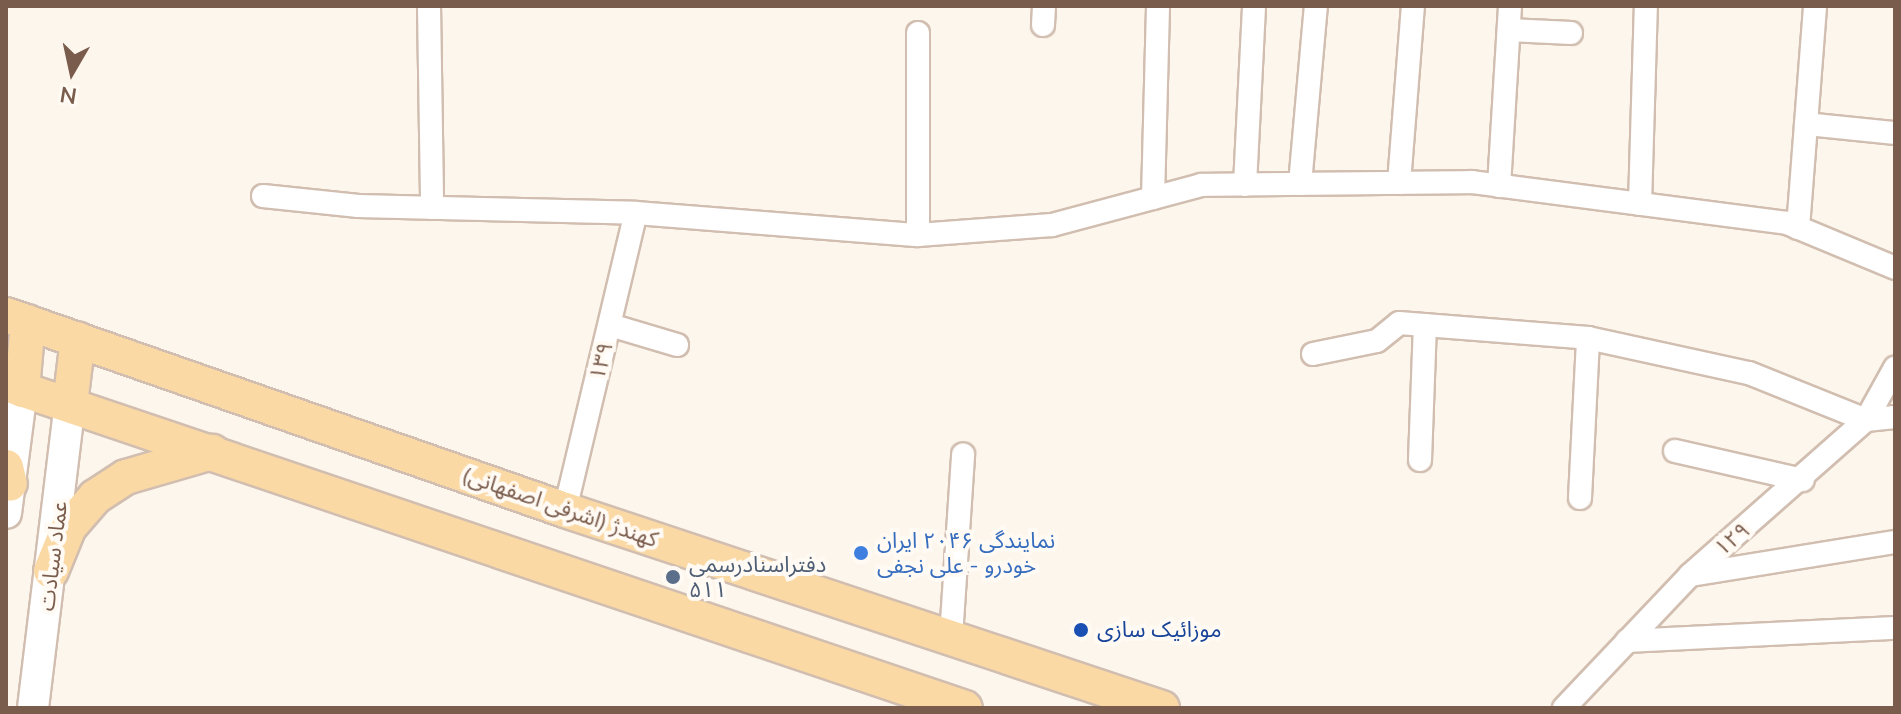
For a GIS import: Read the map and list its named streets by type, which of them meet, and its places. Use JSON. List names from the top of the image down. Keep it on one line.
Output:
{"streets":{"main road":["کهندژ (اشرفی اصفهانی)","عماد سیادت"],"street":["۱۳۹","۱۲۹"]},"crossings":[["۱۳۹","کهندژ (اشرفی اصفهانی)"]],"places":["نمایندگی ۲۰۴۶ ایران خودرو - علی نجفی","دفتراسنادرسمی ۵۱۱","موزائیک سازی"],"north":"bottom"}
